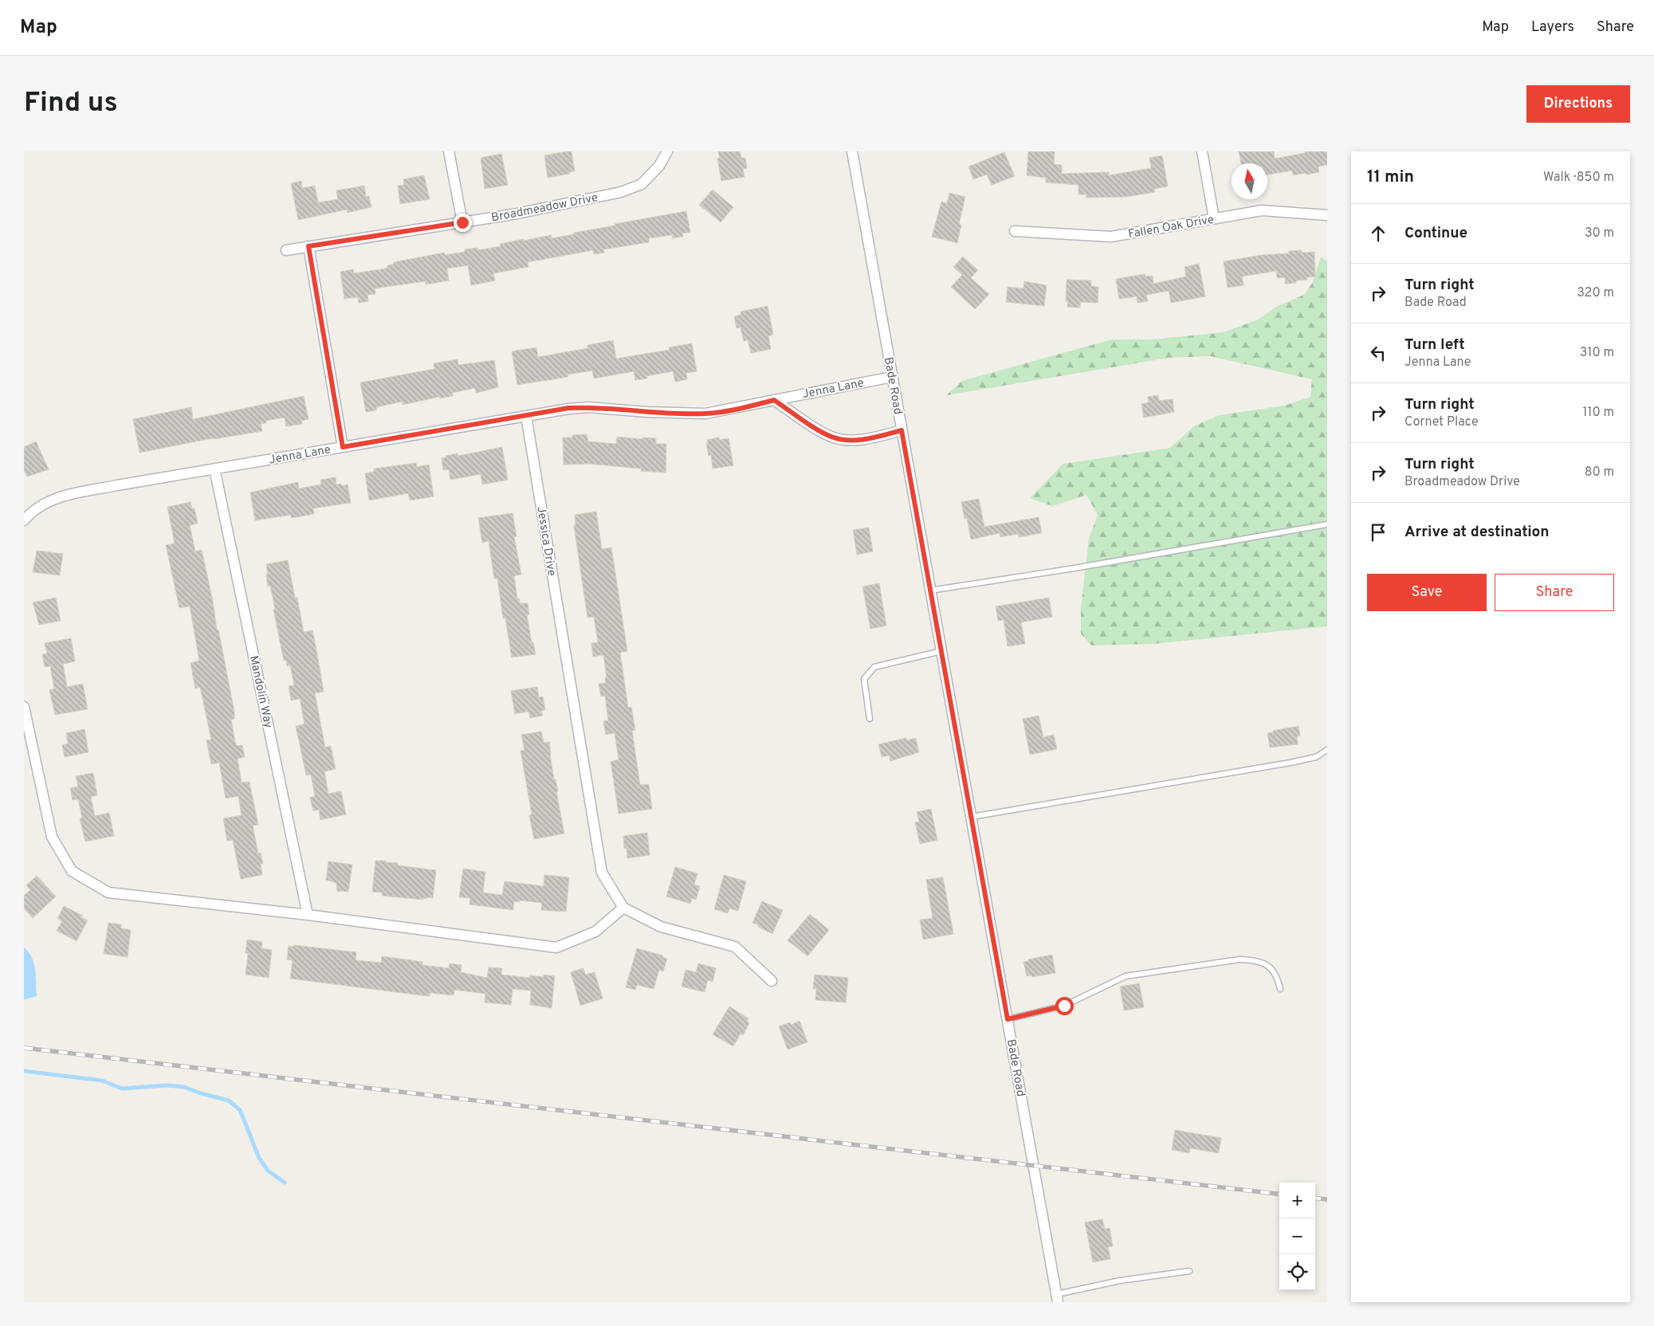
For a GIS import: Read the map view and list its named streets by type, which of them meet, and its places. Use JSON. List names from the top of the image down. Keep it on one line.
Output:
{"streets":{"street":["Broadmeadow Drive","Fallen Oak Drive","Bade Road","Jenna Lane","Jessica Drive","Mandolin Way"]},"crossings":[["Bade Road","Jenna Lane"],["Jenna Lane","Jessica Drive"],["Jenna Lane","Mandolin Way"]],"north":"top","page":{"header":"Map","nav":["Map","Layers","Share"],"buttons":["Directions",["Save","Share"]],"title":"Find us","heading":["11 min","Walk · 850 m"],"list":[["Continue","30 m"],["Turn right","Bade Road","320 m"],["Turn left","Jenna Lane","310 m"],["Turn right","Cornet Place","110 m"],["Turn right","Broadmeadow Drive","80 m"],"Arrive at destination"],"map_buttons":["+","−"]}}
